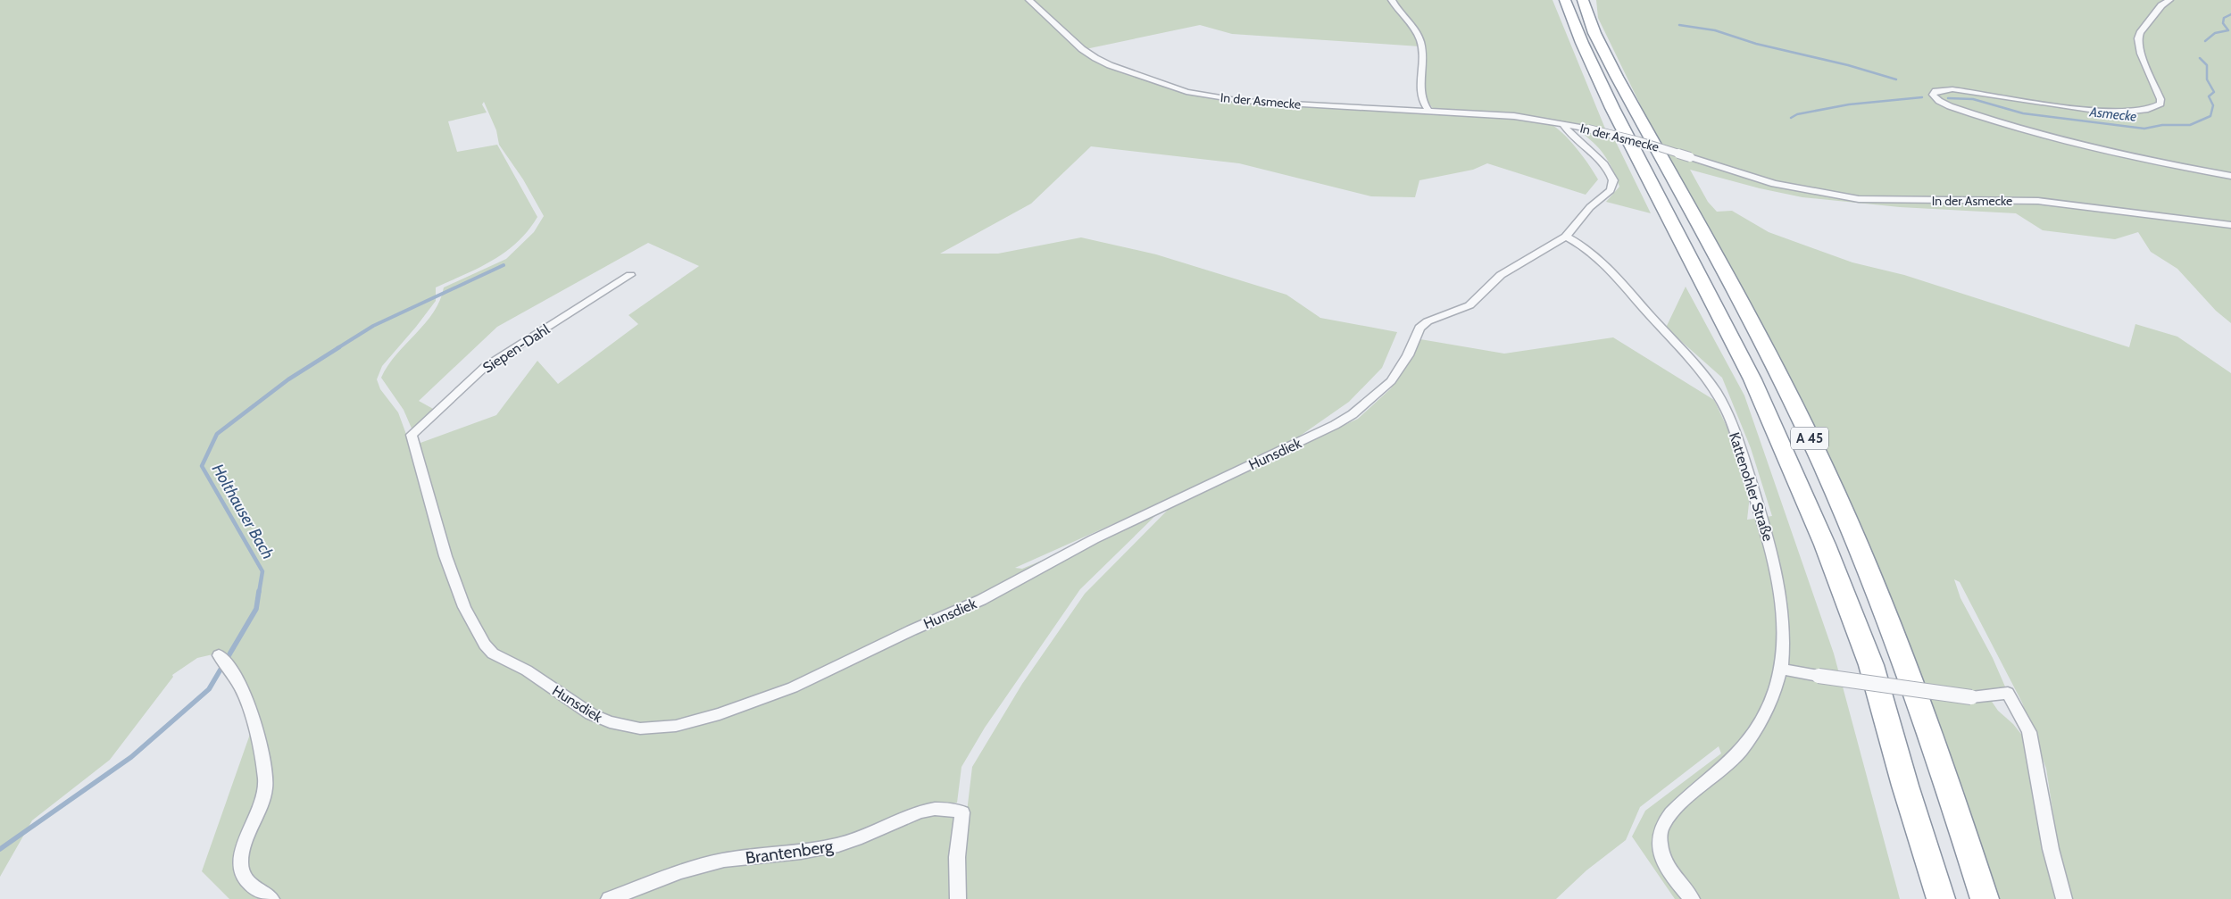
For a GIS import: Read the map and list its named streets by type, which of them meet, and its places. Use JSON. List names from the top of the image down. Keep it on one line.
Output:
{"streets":{"highway":["A 45"],"street":["In der Asmecke","Siepen-Dahl","Hunsdiek","Kattenohler Straße","Brantenberg"]},"crossings":[["Siepen-Dahl","Hunsdiek"],["Hunsdiek","Kattenohler Straße"]],"water":["Asmecke","Holthauser Bach"]}
